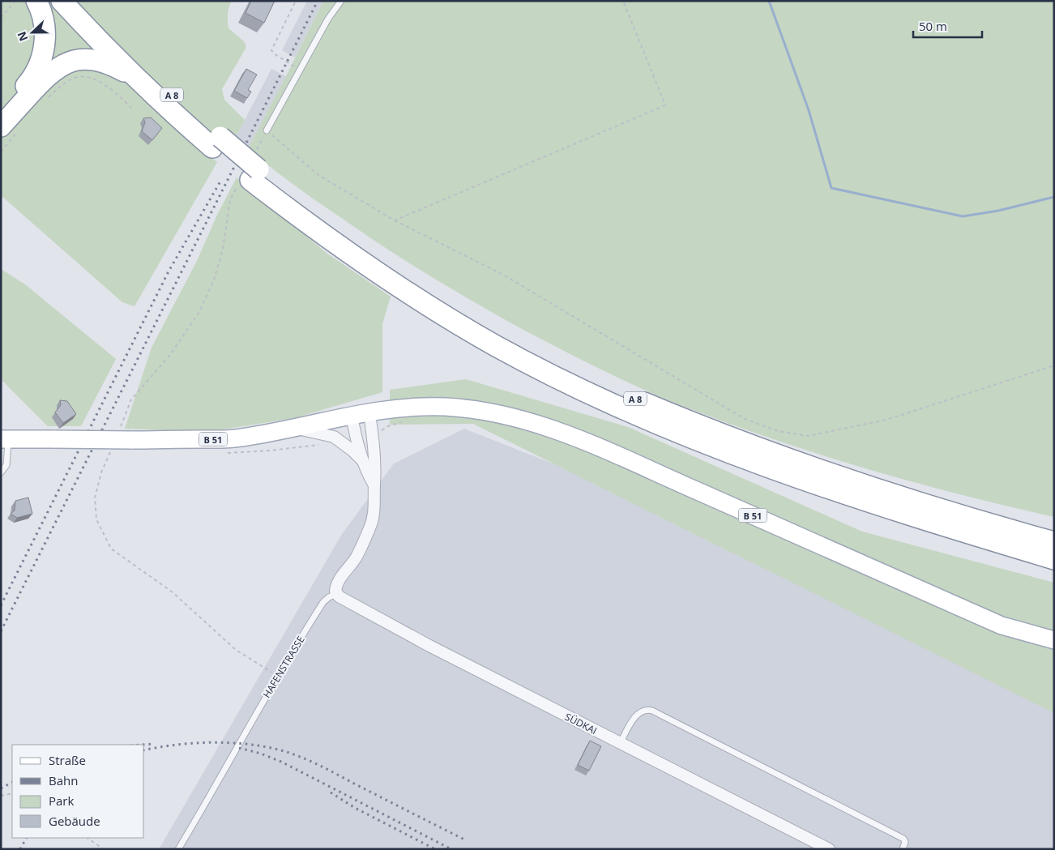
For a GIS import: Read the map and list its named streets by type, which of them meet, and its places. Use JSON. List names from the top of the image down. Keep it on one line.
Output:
{"streets":{"highway":["A 8"],"main road":["B 51"],"street":["SÜDKAI"],"lane":["HAFENSTRASSE"]},"crossings":[["HAFENSTRASSE","SÜDKAI"]],"legend":["Straße","Bahn","Park","Gebäude"],"scale_bar":"50 m","north":"left"}
